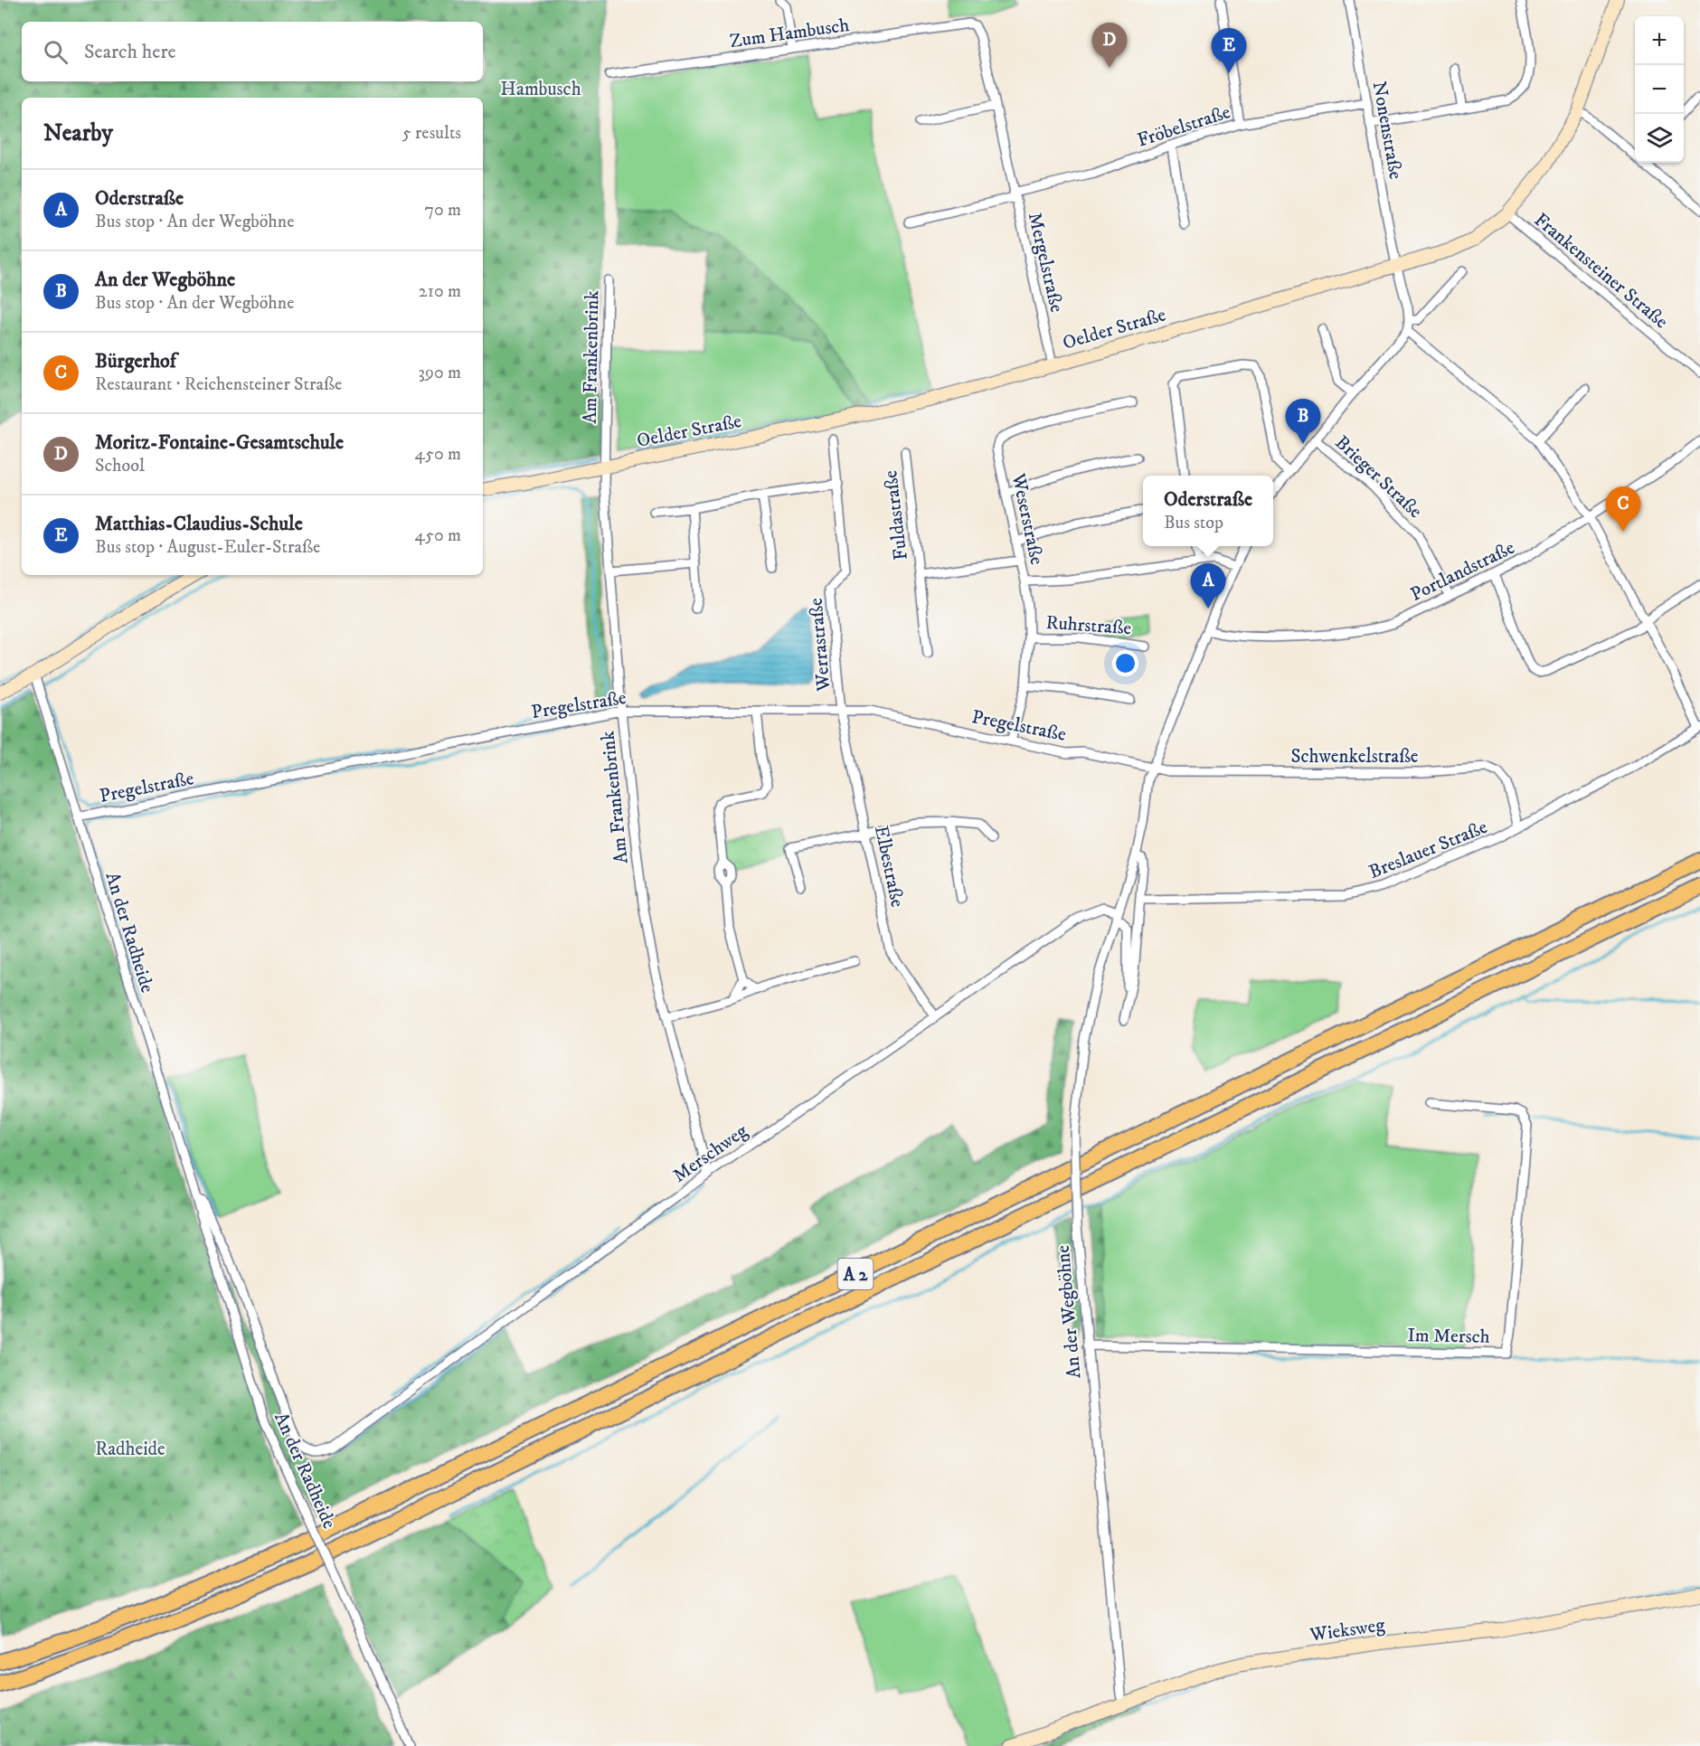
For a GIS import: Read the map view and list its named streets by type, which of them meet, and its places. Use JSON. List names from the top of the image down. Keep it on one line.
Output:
{"streets":{"highway":["A 2"],"street":["Zum Hambusch","Fröbelstraße","Nonenstraße","Mergelstraße","Frankensteiner Straße","Oelder Straße","Am Frankenbrink","Brieger Straße","Fuldastraße","Weserstraße","Portlandstraße","Ruhrstraße","Werrastraße","Pregelstraße","Schwenkelstraße","Breslauer Straße","Elbestraße","An der Radheide","Merschweg","An der Wegböhne","Im Mersch","Wieksweg"]},"crossings":[["Zum Hambusch","Mergelstraße"],["Fröbelstraße","Nonenstraße"],["Fröbelstraße","Mergelstraße"],["Nonenstraße","Oelder Straße"],["Mergelstraße","Oelder Straße"],["Frankensteiner Straße","Oelder Straße"],["Oelder Straße","Am Frankenbrink"],["Am Frankenbrink","Pregelstraße"],["Am Frankenbrink","Merschweg"],["Brieger Straße","Portlandstraße"],["Fuldastraße","Weserstraße"],["Weserstraße","Ruhrstraße"],["Weserstraße","Pregelstraße"],["Portlandstraße","An der Wegböhne"],["Werrastraße","Pregelstraße"],["Werrastraße","Elbestraße"],["Pregelstraße","Schwenkelstraße"],["Pregelstraße","Elbestraße"],["Pregelstraße","An der Radheide"],["Pregelstraße","An der Wegböhne"],["Schwenkelstraße","Breslauer Straße"],["Schwenkelstraße","An der Wegböhne"],["Breslauer Straße","An der Wegböhne"],["Elbestraße","Merschweg"],["An der Radheide","Merschweg"],["Merschweg","An der Wegböhne"],["An der Wegböhne","Im Mersch"],["An der Wegböhne","Wieksweg"]],"parks":["Hambusch","Radheide"],"page":{"map_buttons":["+","−"],"search":"Search here","pins":["D","E","B","C","A"],"heading":["Nearby","5 results"],"list":[{"mark":"A","name":"Oderstraße","note":"Bus stop · An der Wegböhne","value":"70 m"},{"mark":"B","name":"An der Wegböhne","note":"Bus stop · An der Wegböhne","value":"210 m"},{"mark":"C","name":"Bürgerhof","note":"Restaurant · Reichensteiner Straße","value":"390 m"},{"mark":"D","name":"Moritz-Fontaine-Gesamtschule","note":"School","value":"450 m"},{"mark":"E","name":"Matthias-Claudius-Schule","note":"Bus stop · August-Euler-Straße","value":"450 m"}],"popup":["Oderstraße","Bus stop"]}}
